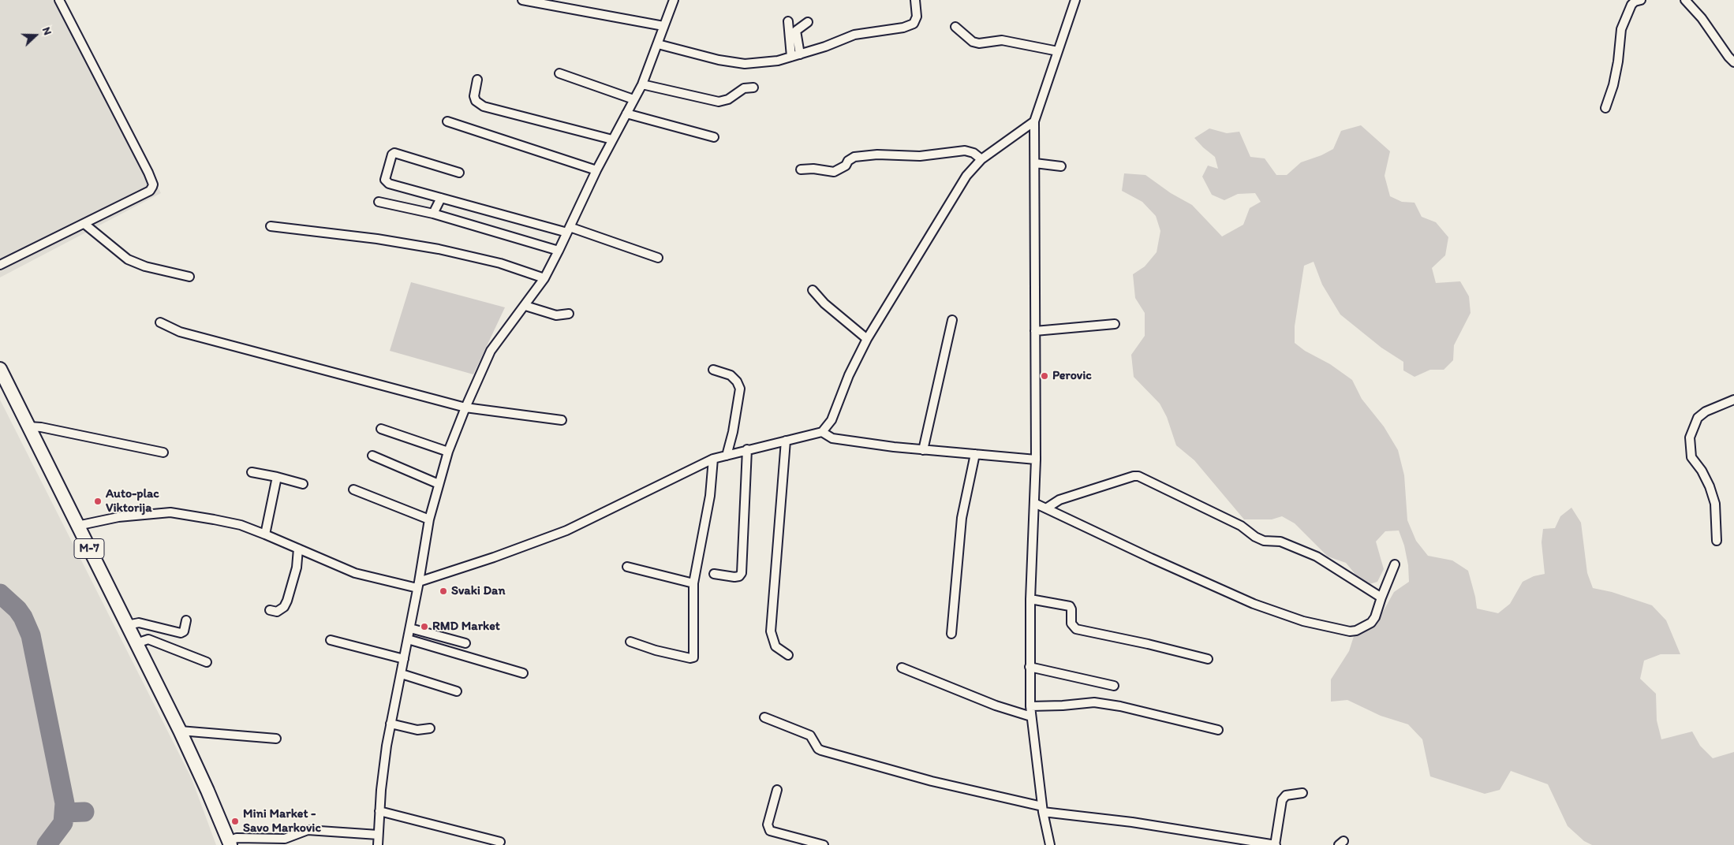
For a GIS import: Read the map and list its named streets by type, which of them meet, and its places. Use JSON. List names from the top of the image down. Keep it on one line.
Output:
{"streets":{"main road":["M-7"]},"places":["Perovic","Auto-plac Viktorija","Svaki Dan","RMD Market","Mini Market - Savo Markovic"],"north":"right"}
